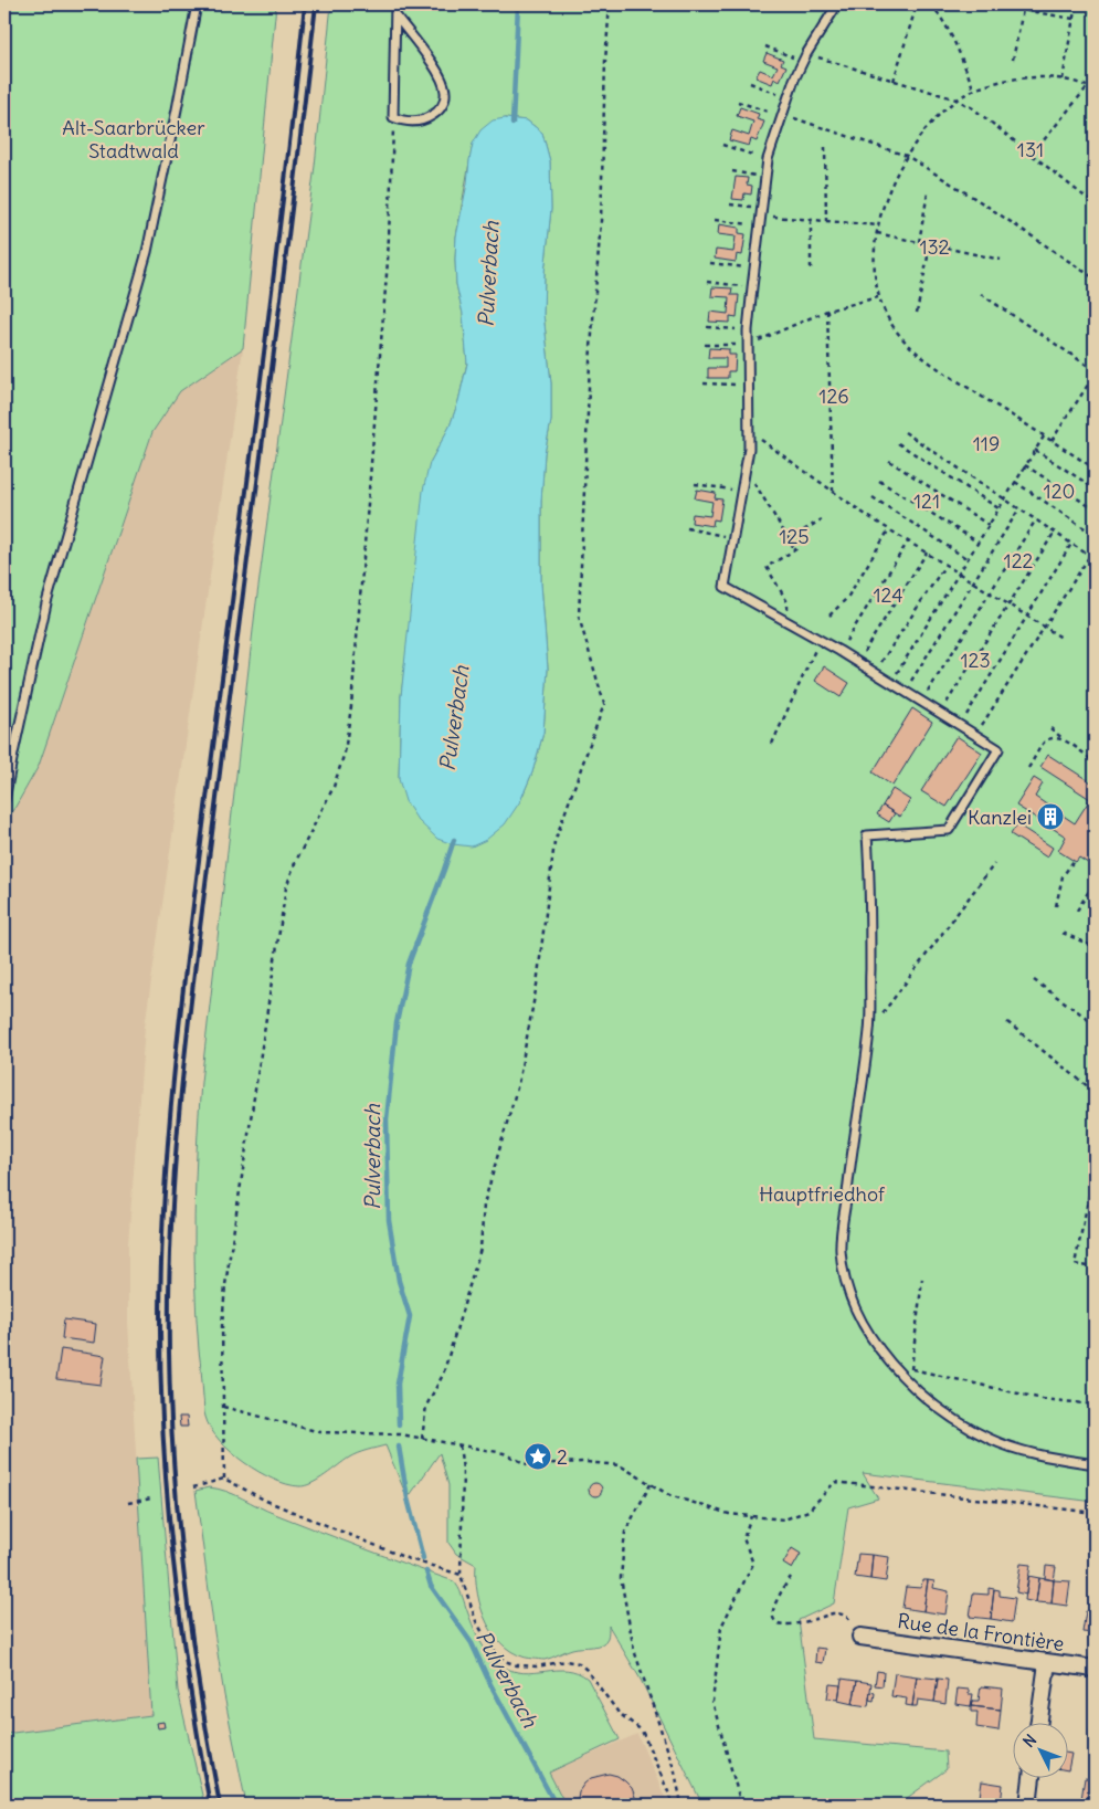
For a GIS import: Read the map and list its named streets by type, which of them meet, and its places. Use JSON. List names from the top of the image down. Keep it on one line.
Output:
{"streets":{"street":["Rue de la Frontière"]},"water":["Pulverbach"],"parks":["Alt-Saarbrücker Stadtwald","131","132","126","119","120","121","125","122","124","123","Hauptfriedhof"],"places":{"building":["Kanzlei"],"place":["2"]},"north":"top left"}
